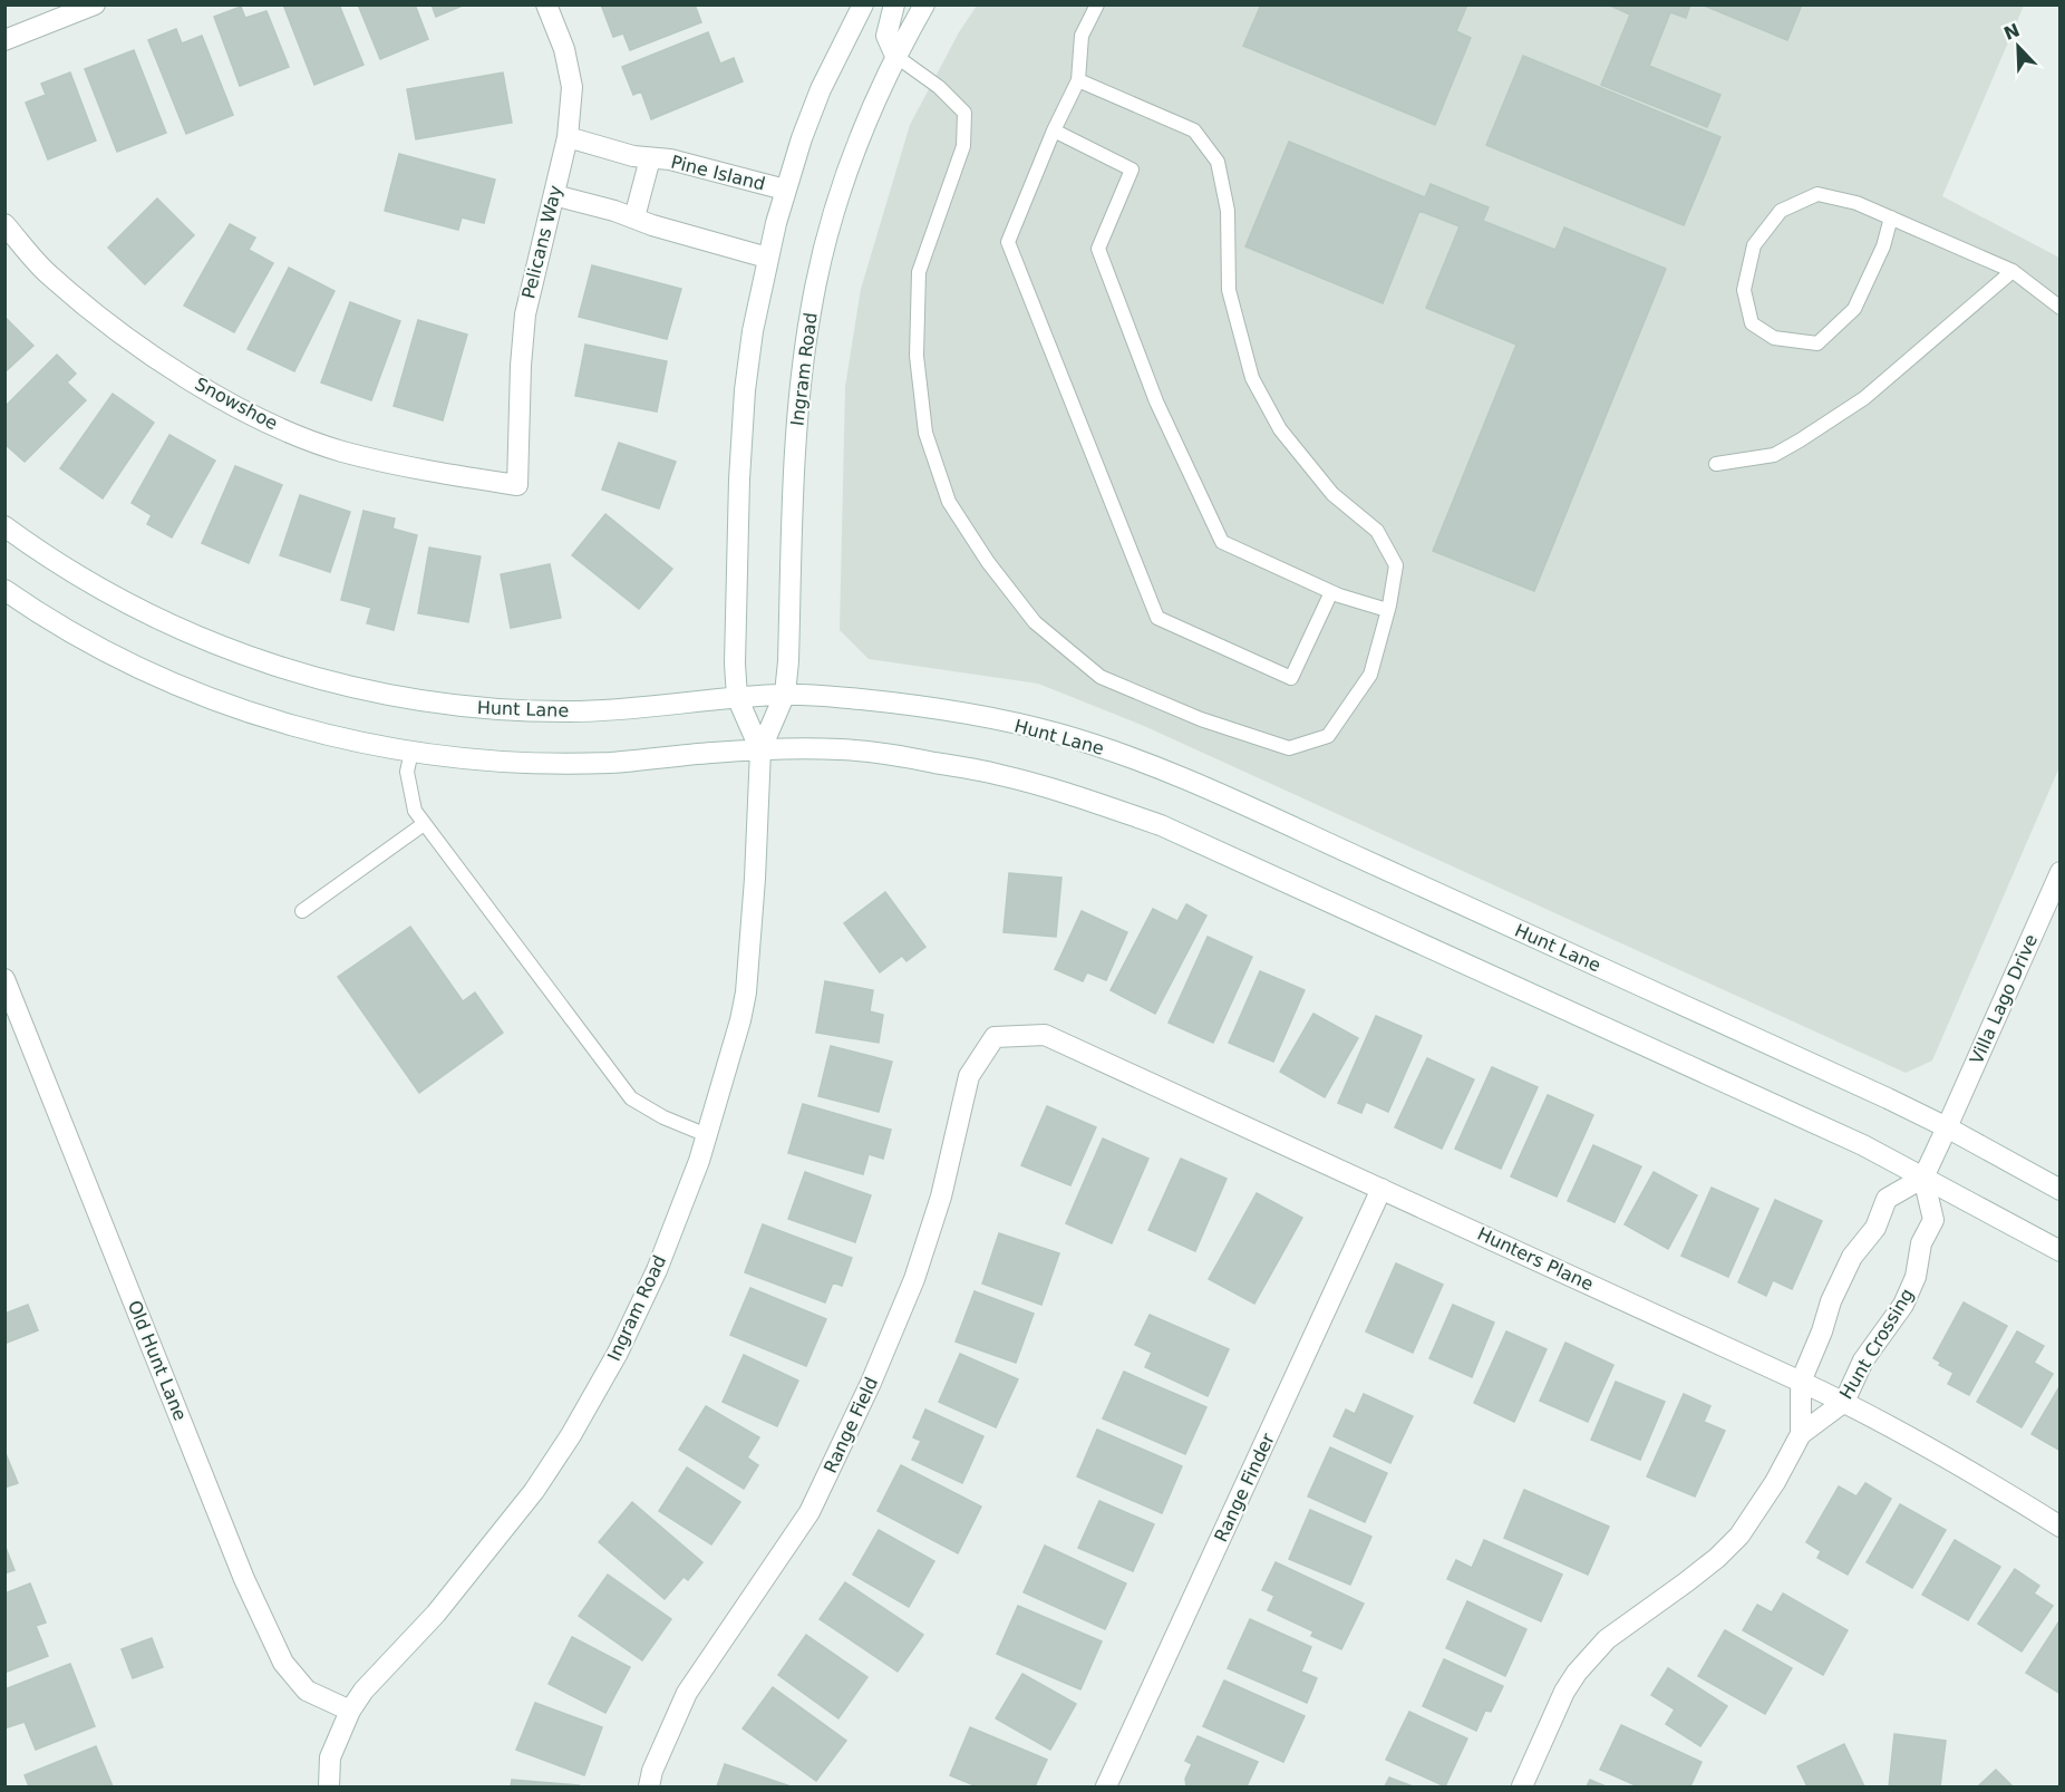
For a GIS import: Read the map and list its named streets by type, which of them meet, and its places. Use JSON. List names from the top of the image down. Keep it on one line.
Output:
{"streets":{"street":["Pine Island","Pelicans Way","Ingram Road","Snowshoe","Hunt Lane","Villa Lago Drive","Hunters Plane","Hunt Crossing","Old Hunt Lane","Range Field","Range Finder"]},"crossings":[["Pine Island","Pelicans Way"],["Pine Island","Ingram Road"],["Pelicans Way","Snowshoe"],["Ingram Road","Hunt Lane"],["Ingram Road","Old Hunt Lane"],["Hunt Lane","Villa Lago Drive"],["Villa Lago Drive","Hunt Crossing"],["Hunters Plane","Hunt Crossing"],["Hunters Plane","Range Field"],["Hunters Plane","Range Finder"]],"north":"top left"}
